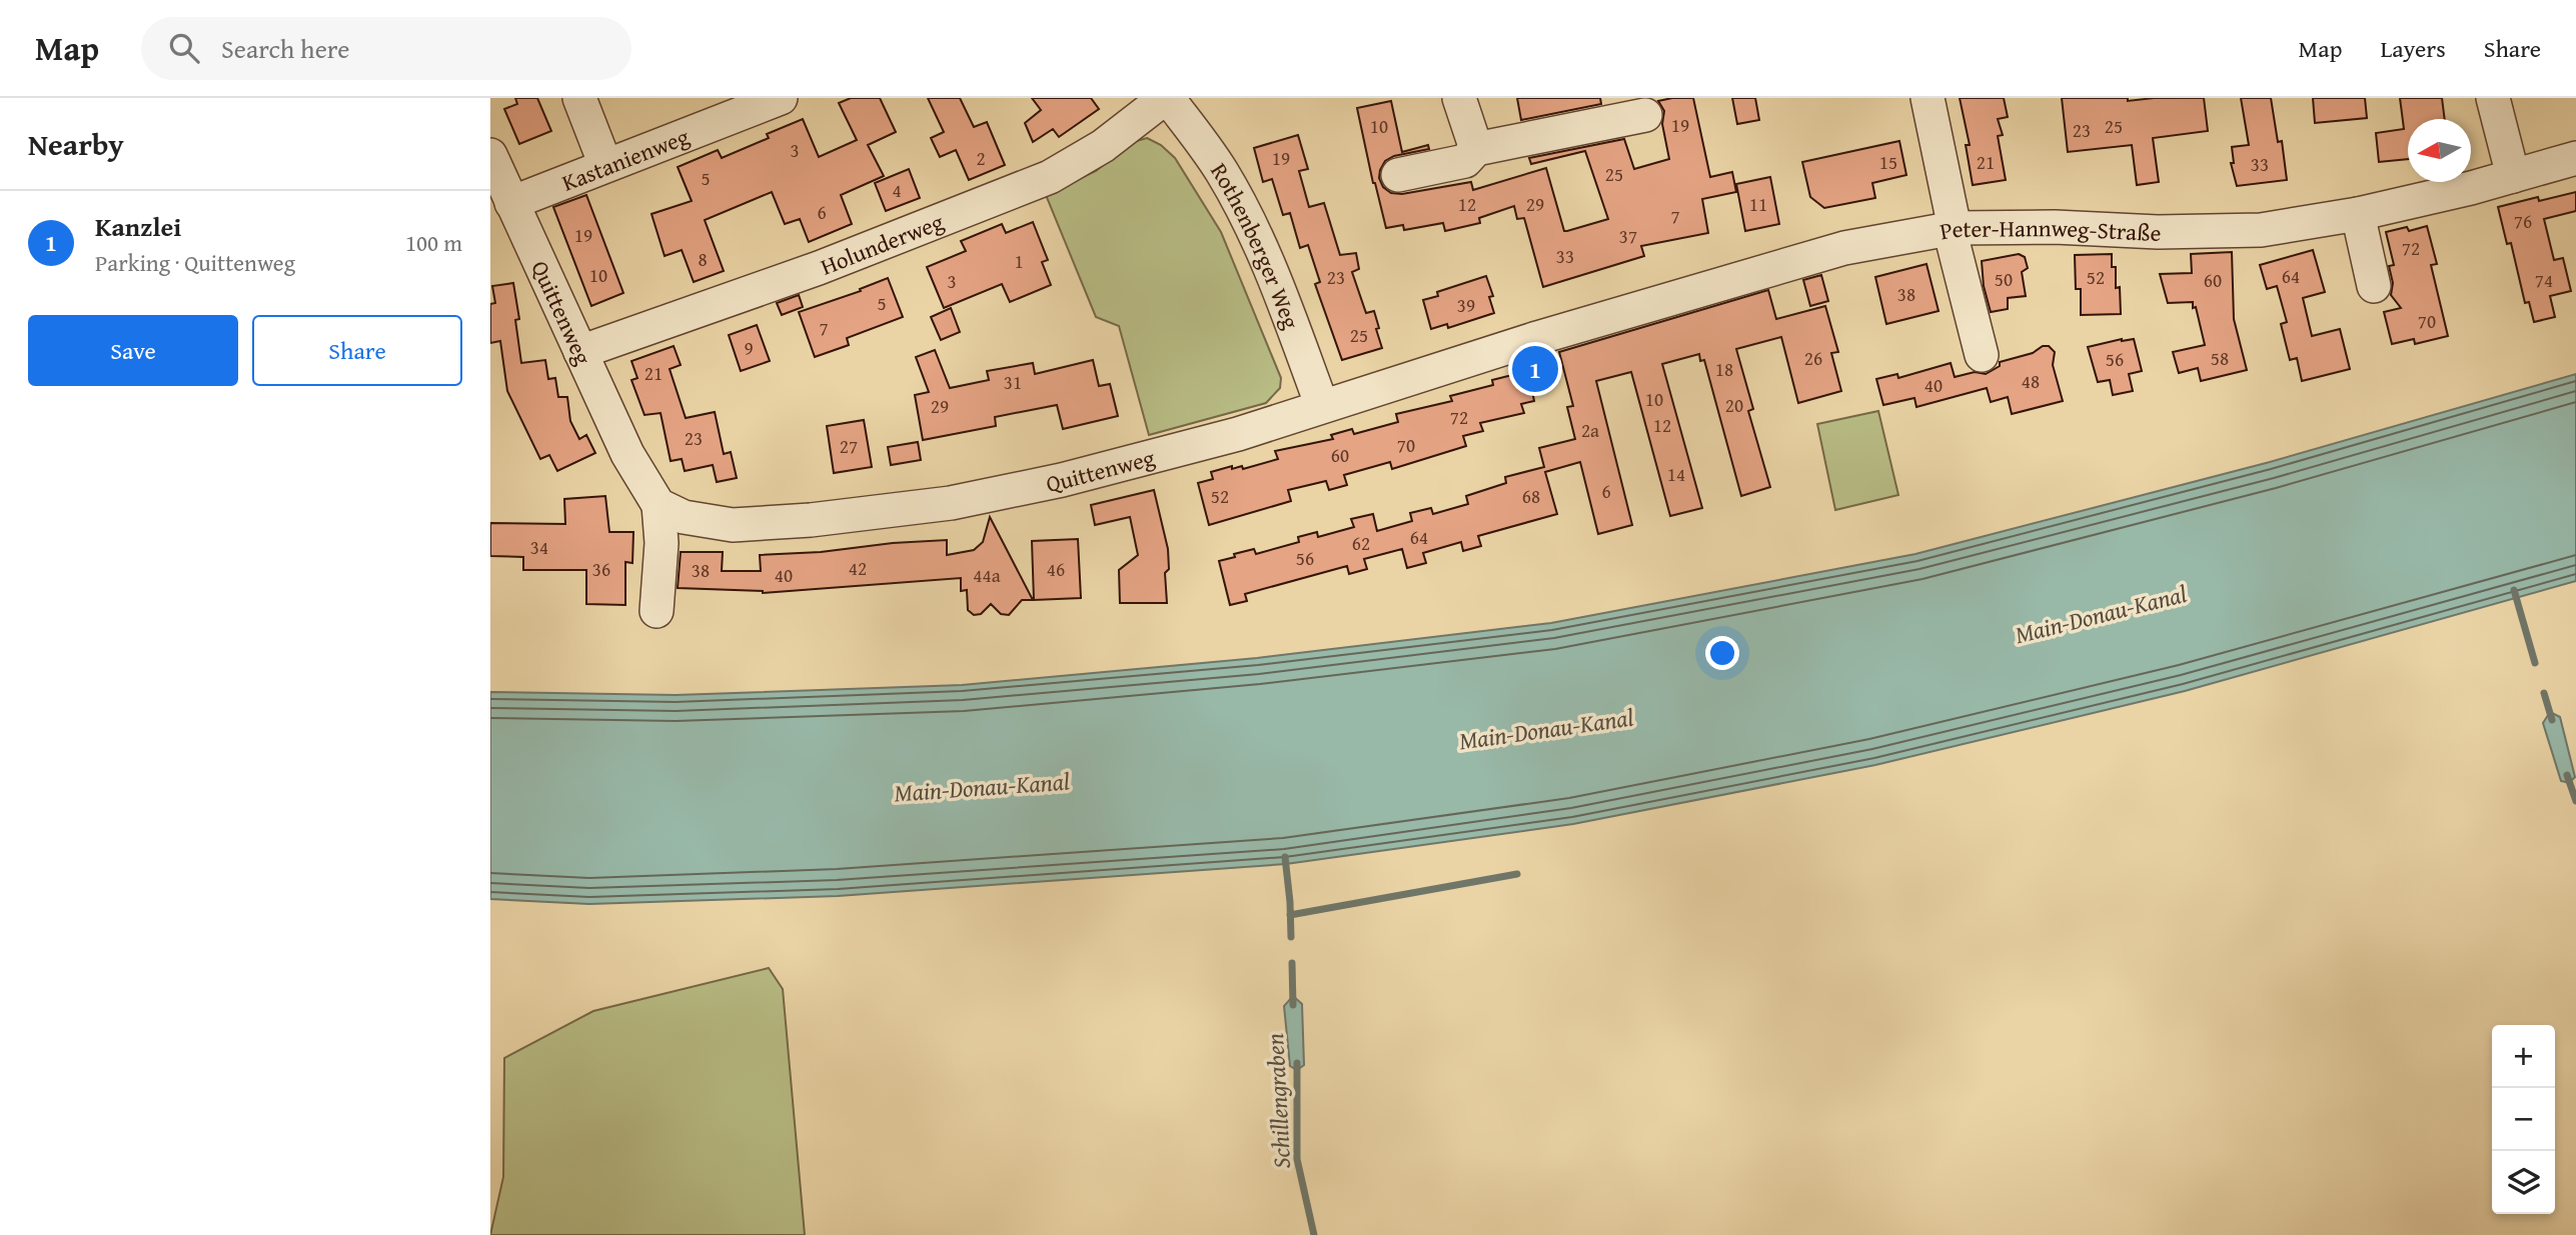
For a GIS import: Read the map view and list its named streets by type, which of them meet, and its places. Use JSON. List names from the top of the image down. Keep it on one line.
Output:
{"streets":{"street":["Kastanienweg","Peter-Hannweg-Straße","Holunderweg","Rothenberger Weg","Quittenweg"]},"crossings":[["Kastanienweg","Quittenweg"],["Peter-Hannweg-Straße","Quittenweg"],["Holunderweg","Rothenberger Weg"],["Holunderweg","Quittenweg"],["Rothenberger Weg","Quittenweg"]],"water":["Main-Donau-Kanal","Schillengraben"],"house_numbers":["19","10","25","23","3","2","19","15","21","33","25","5","4","12","29","11","6","7","76","19","37","72","33","8","1","10","64","23","52","50","60","74","3","38","5","39","70","7","25","9","26","58","56","18","21","48","31","40","10","20","29","72","12","2a","23","70","27","60","14","6","52","68","64","62","34","56","42","36","46","38","40","44a"],"north":"left","page":{"header":"Map","search":"Search here","nav":["Map","Layers","Share"],"heading":"Nearby","list":[{"mark":"1","name":"Kanzlei","note":"Parking · Quittenweg","value":"100 m"}],"buttons":["Save","Share"],"pins":"1","map_buttons":["+","−"]}}
